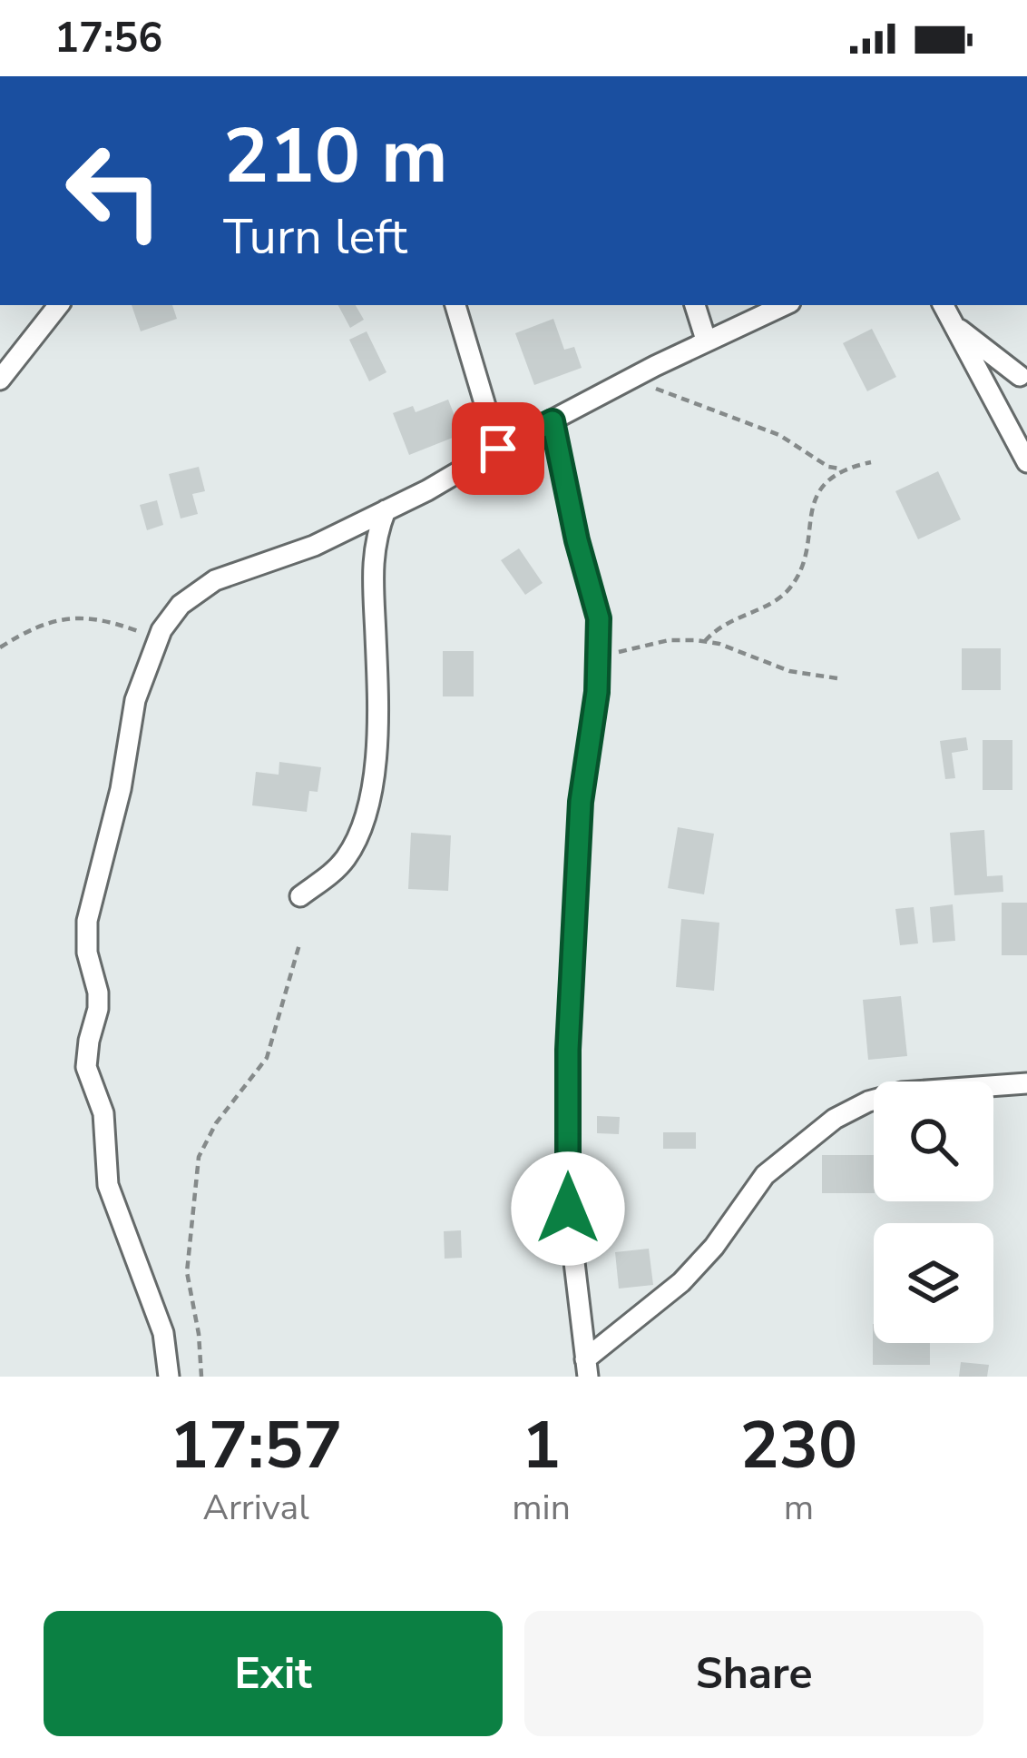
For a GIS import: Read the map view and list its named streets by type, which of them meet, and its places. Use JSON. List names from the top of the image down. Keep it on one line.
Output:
{"page":{"status":"17:56","turn":["210 m","Turn left"],"eta":["17:57","Arrival","1","min","230","m"],"buttons":["Exit","Share"]}}
